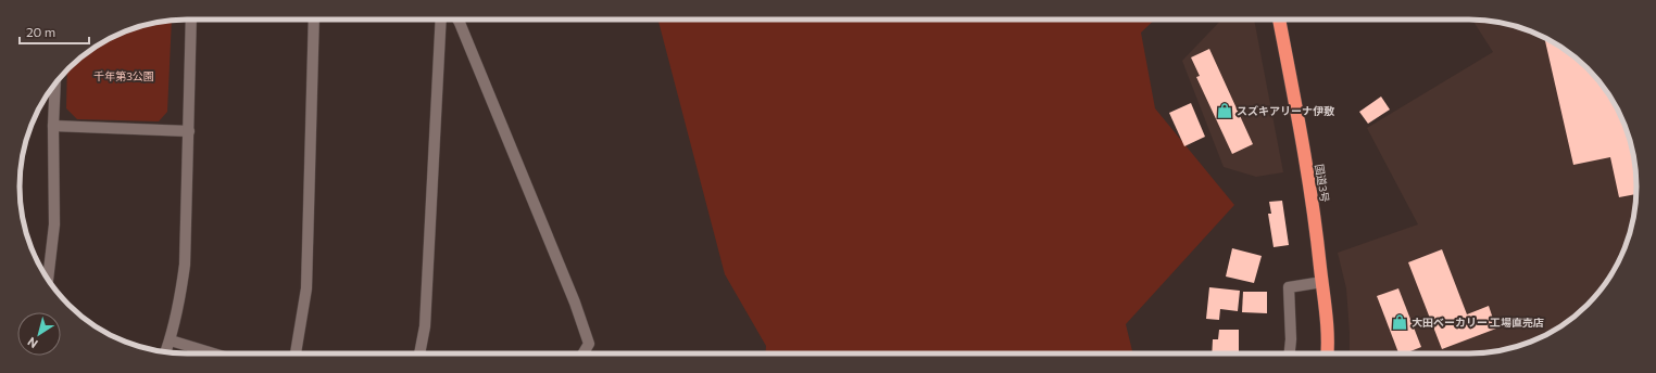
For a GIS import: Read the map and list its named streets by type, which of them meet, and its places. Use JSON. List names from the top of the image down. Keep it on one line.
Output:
{"streets":{"highway":["国道3号"]},"parks":["千年第3公園"],"places":{"shop":["スズキアリーナ伊敷","大田ベーカリー 工場直売店"]},"scale_bar":"20 m","north":"bottom left"}
